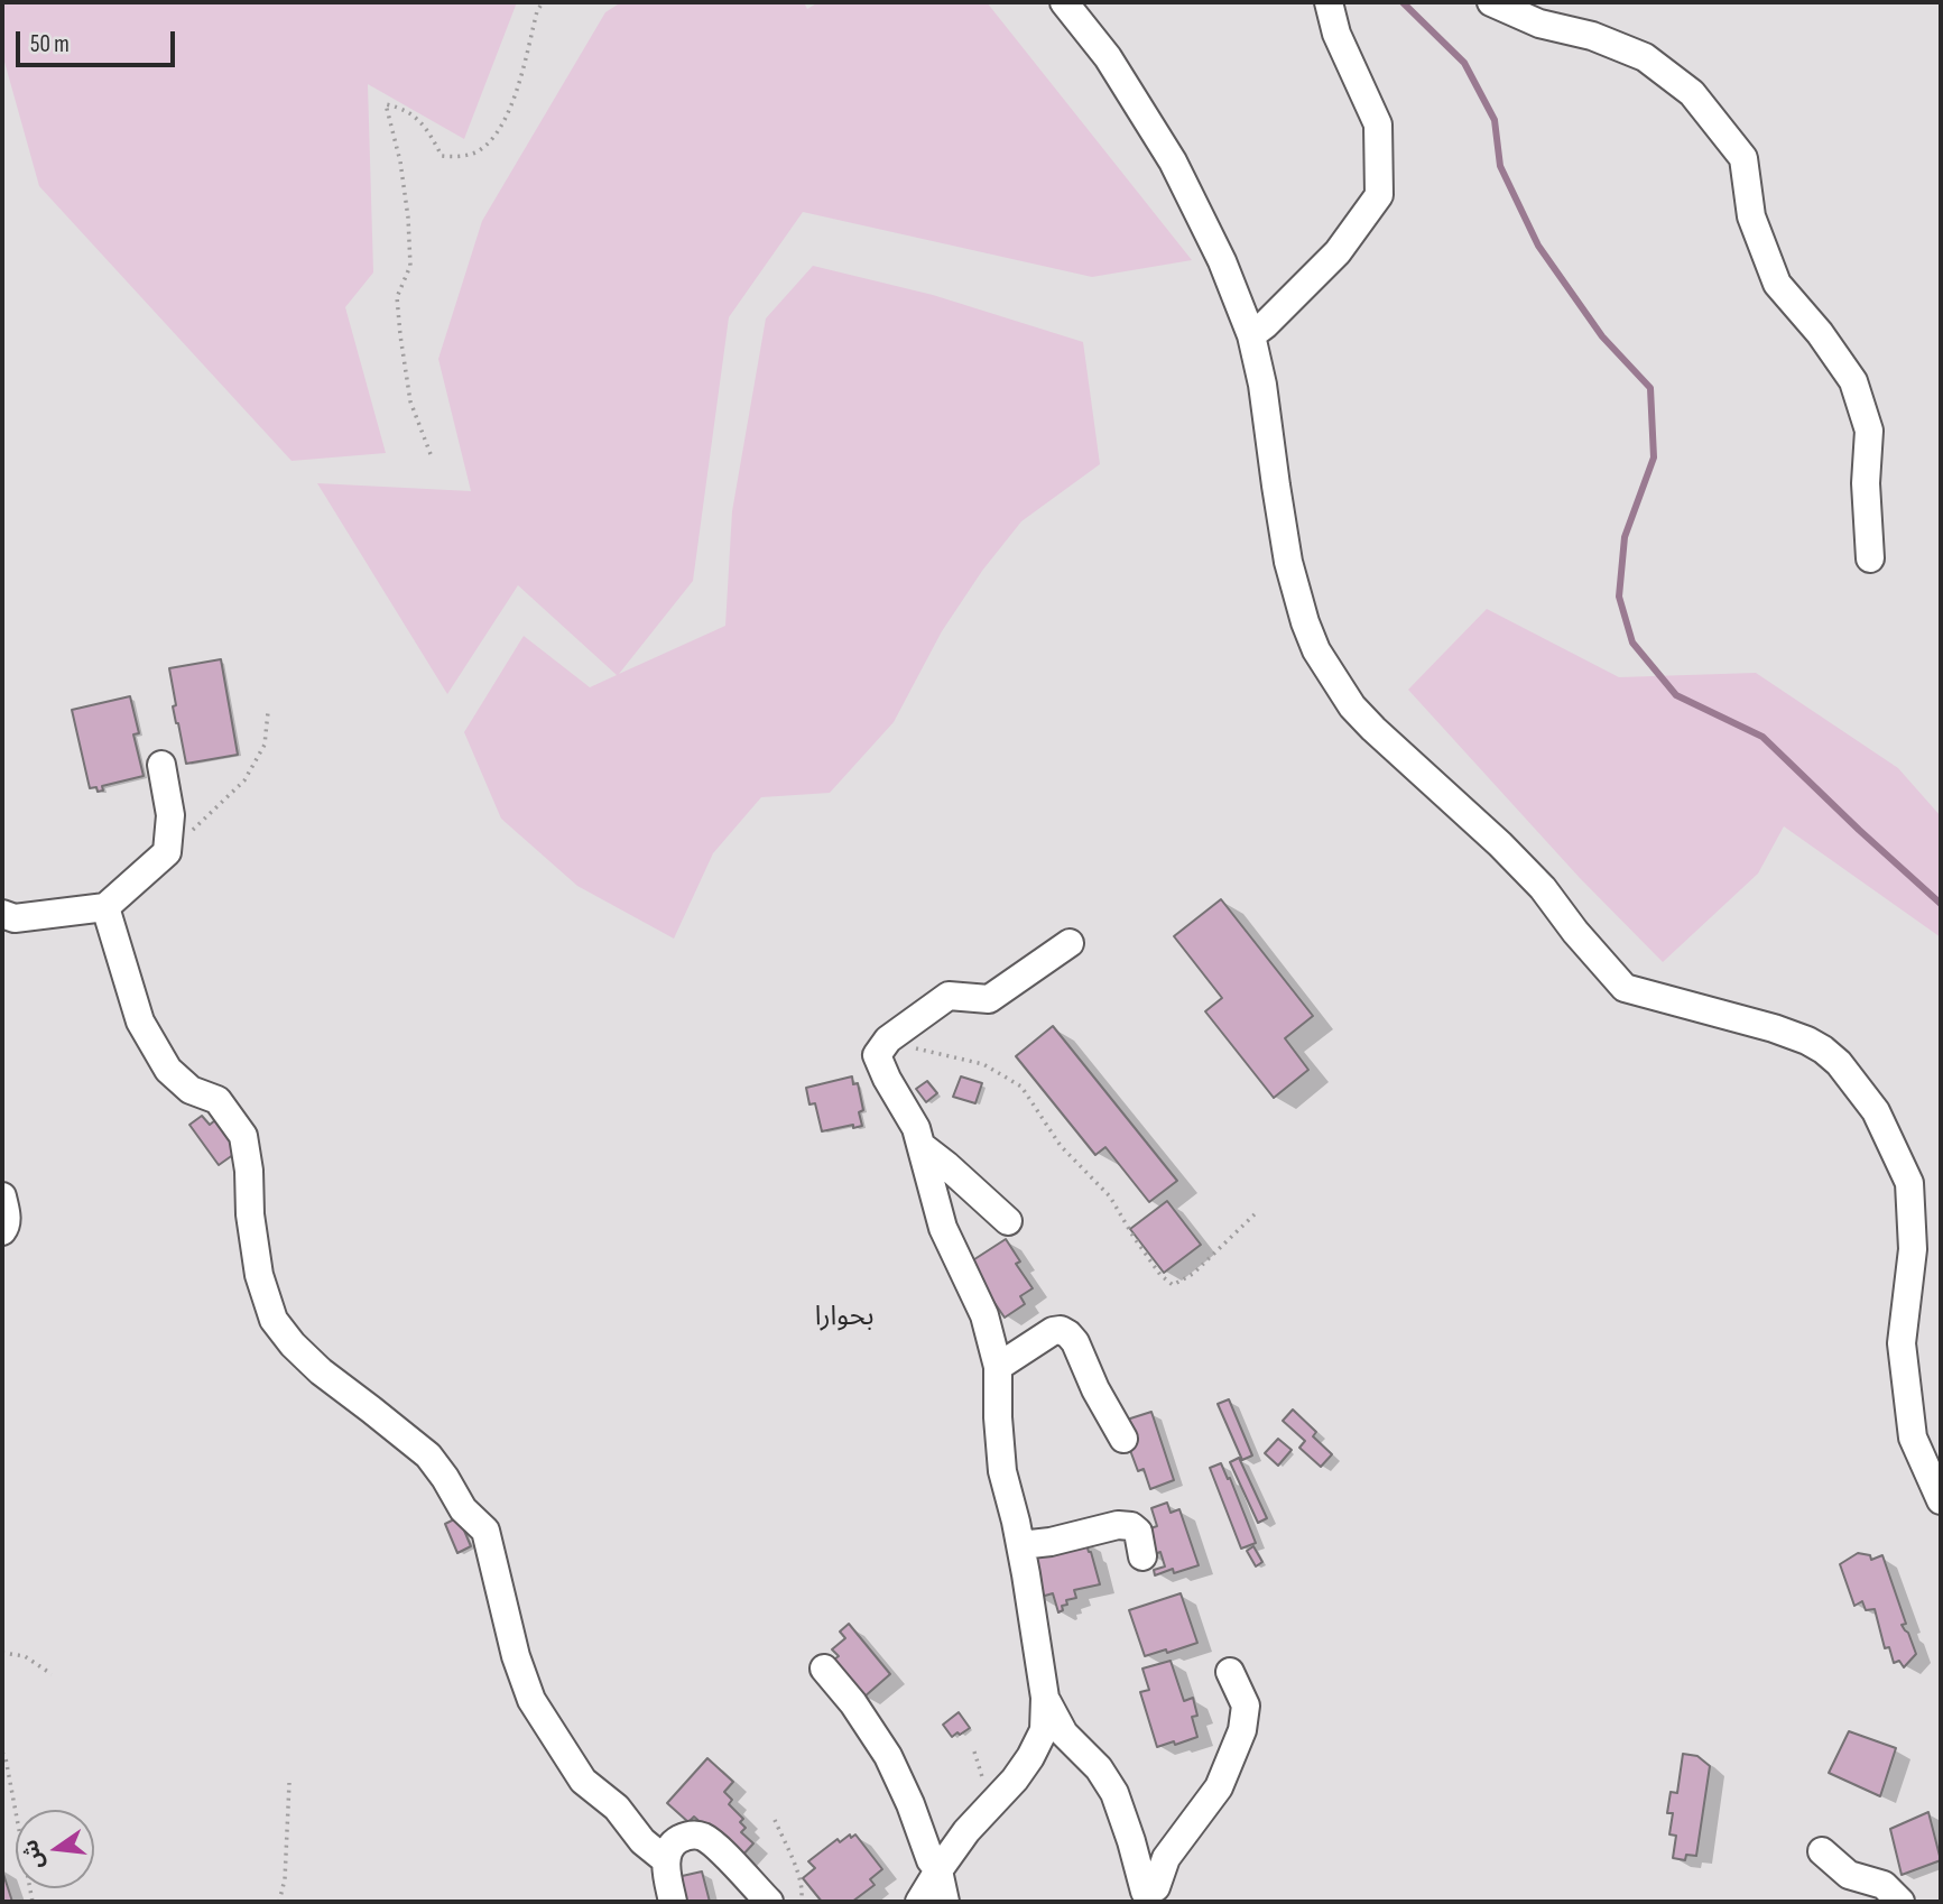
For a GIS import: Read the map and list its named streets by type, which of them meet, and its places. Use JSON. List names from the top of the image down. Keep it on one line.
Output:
{"districts":["بحوارا"],"scale_bar":"50 m","north":"left"}
